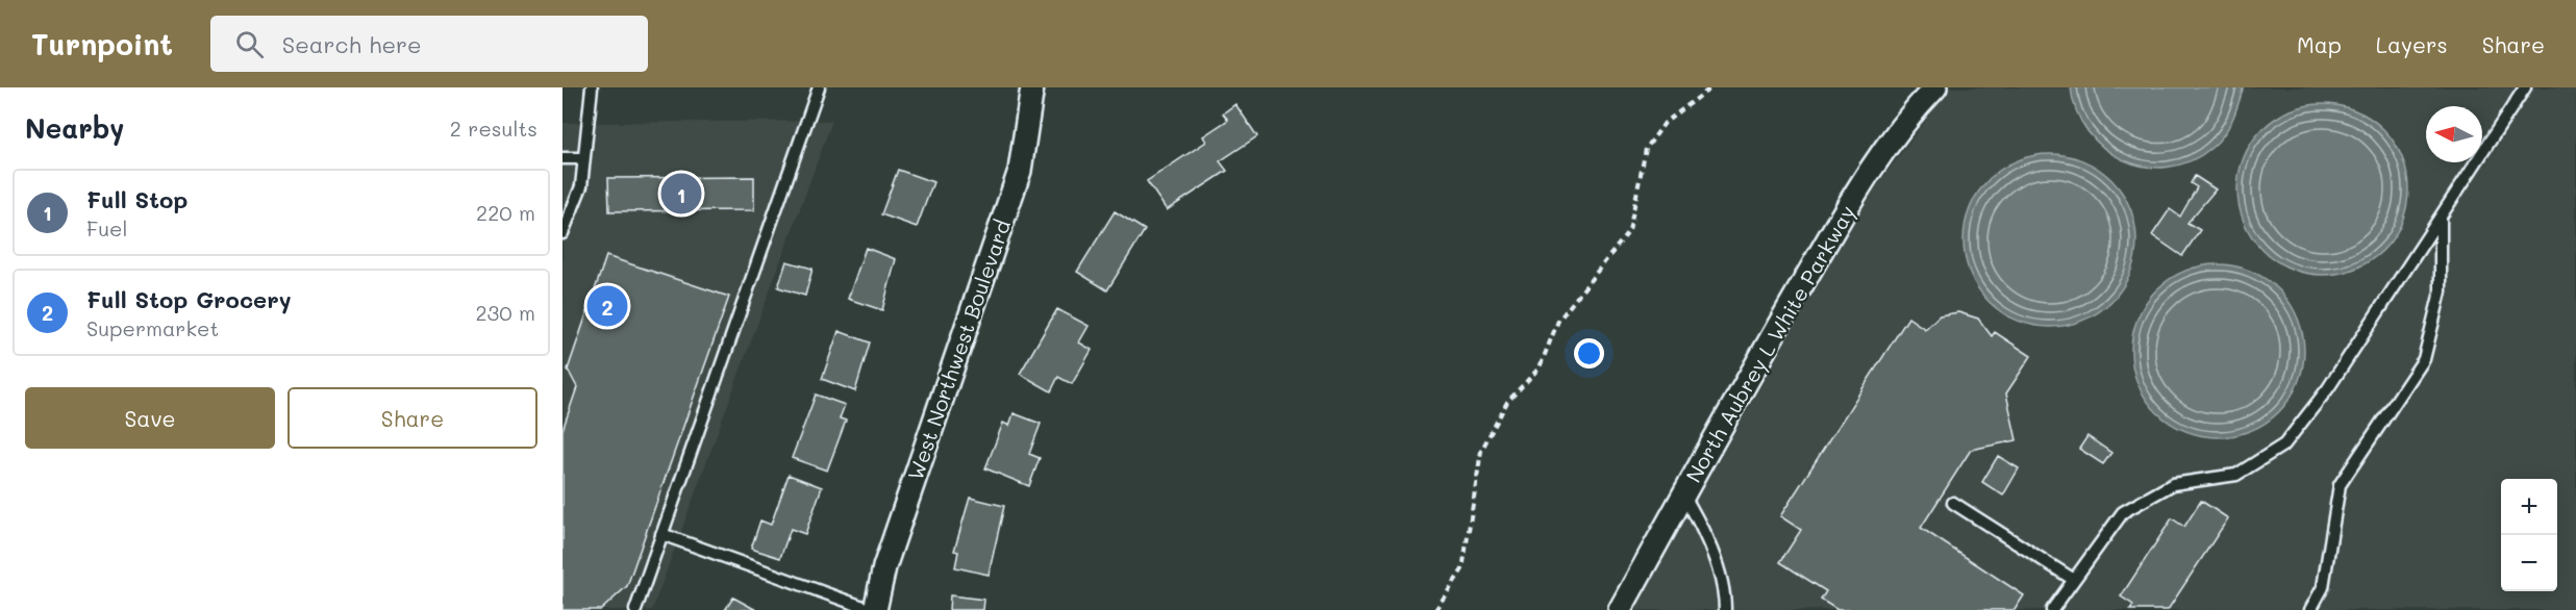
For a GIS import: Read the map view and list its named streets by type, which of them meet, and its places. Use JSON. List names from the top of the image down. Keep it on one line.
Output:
{"streets":{"street":["North Aubrey L White Parkway","West Northwest Boulevard"]},"north":"left","page":{"header":"Turnpoint","search":"Search here","nav":["Map","Layers","Share"],"heading":["Nearby","2 results"],"list":[{"mark":"1","name":"Full Stop","note":"Fuel","value":"220 m"},{"mark":"2","name":"Full Stop Grocery","note":"Supermarket","value":"230 m"}],"pins":["1","2"],"buttons":["Save","Share"],"map_buttons":["+","−"]}}
